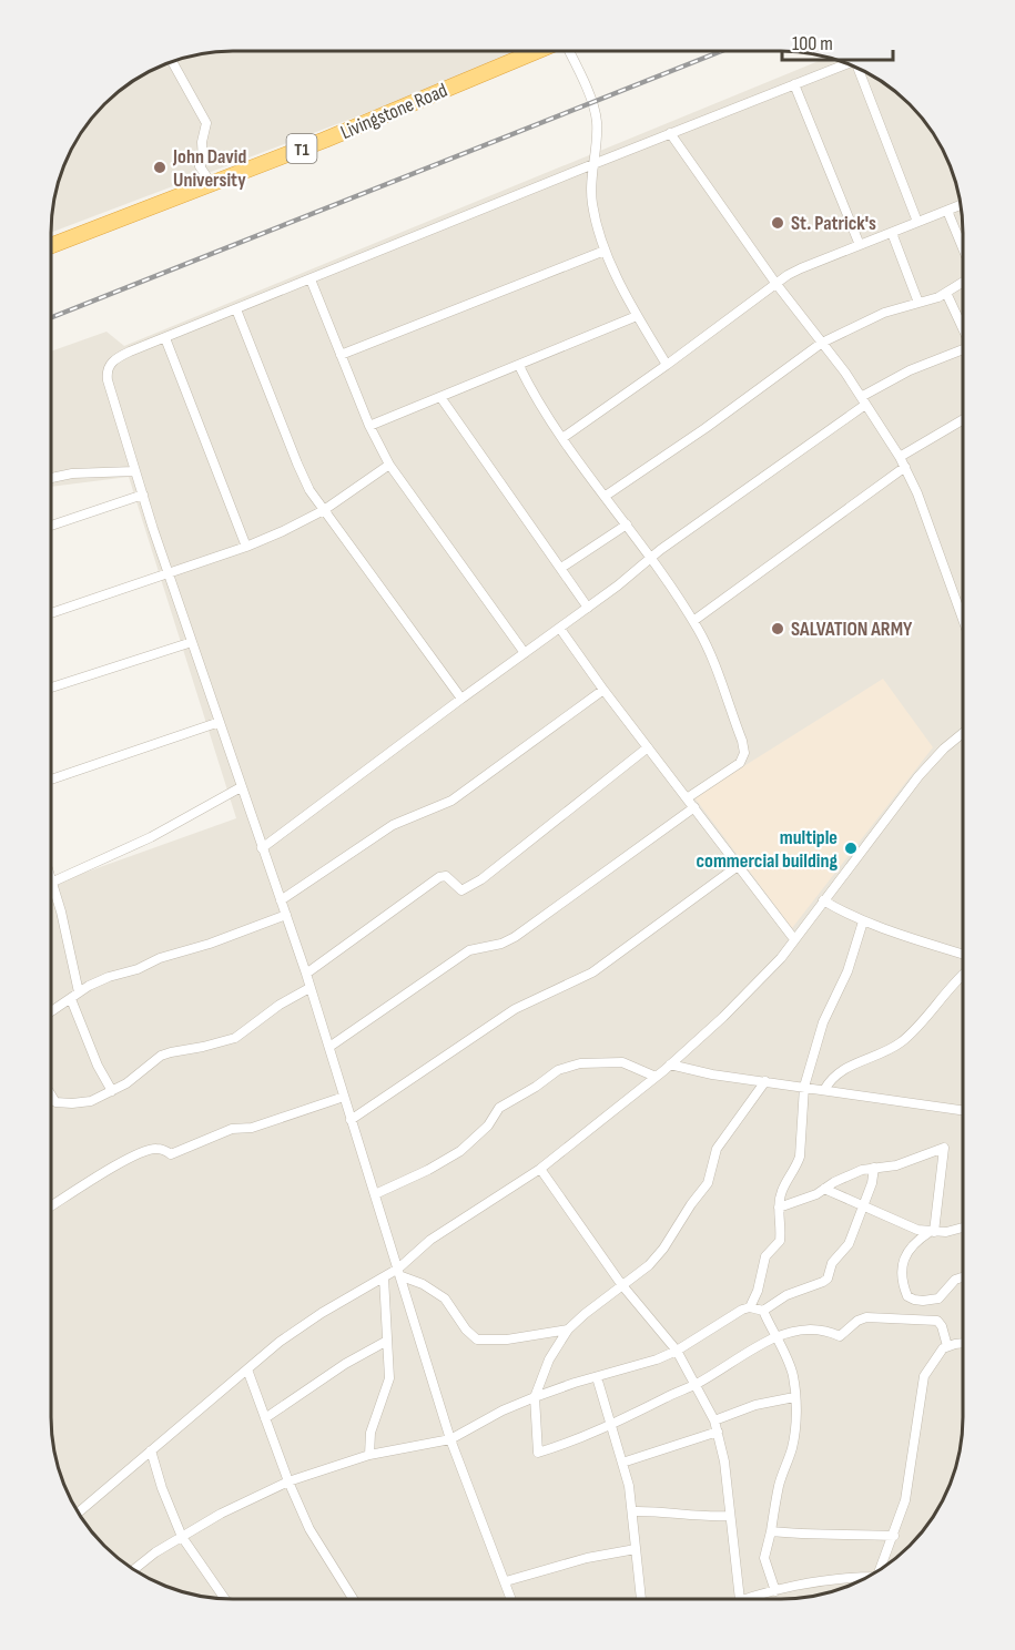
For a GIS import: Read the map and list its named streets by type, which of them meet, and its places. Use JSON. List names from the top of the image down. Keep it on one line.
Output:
{"streets":{"highway":["Livingstone Road","T1"]},"places":["John David University","St. Patrick's","SALVATION ARMY","multiple commercial building"],"scale_bar":"100 m"}
